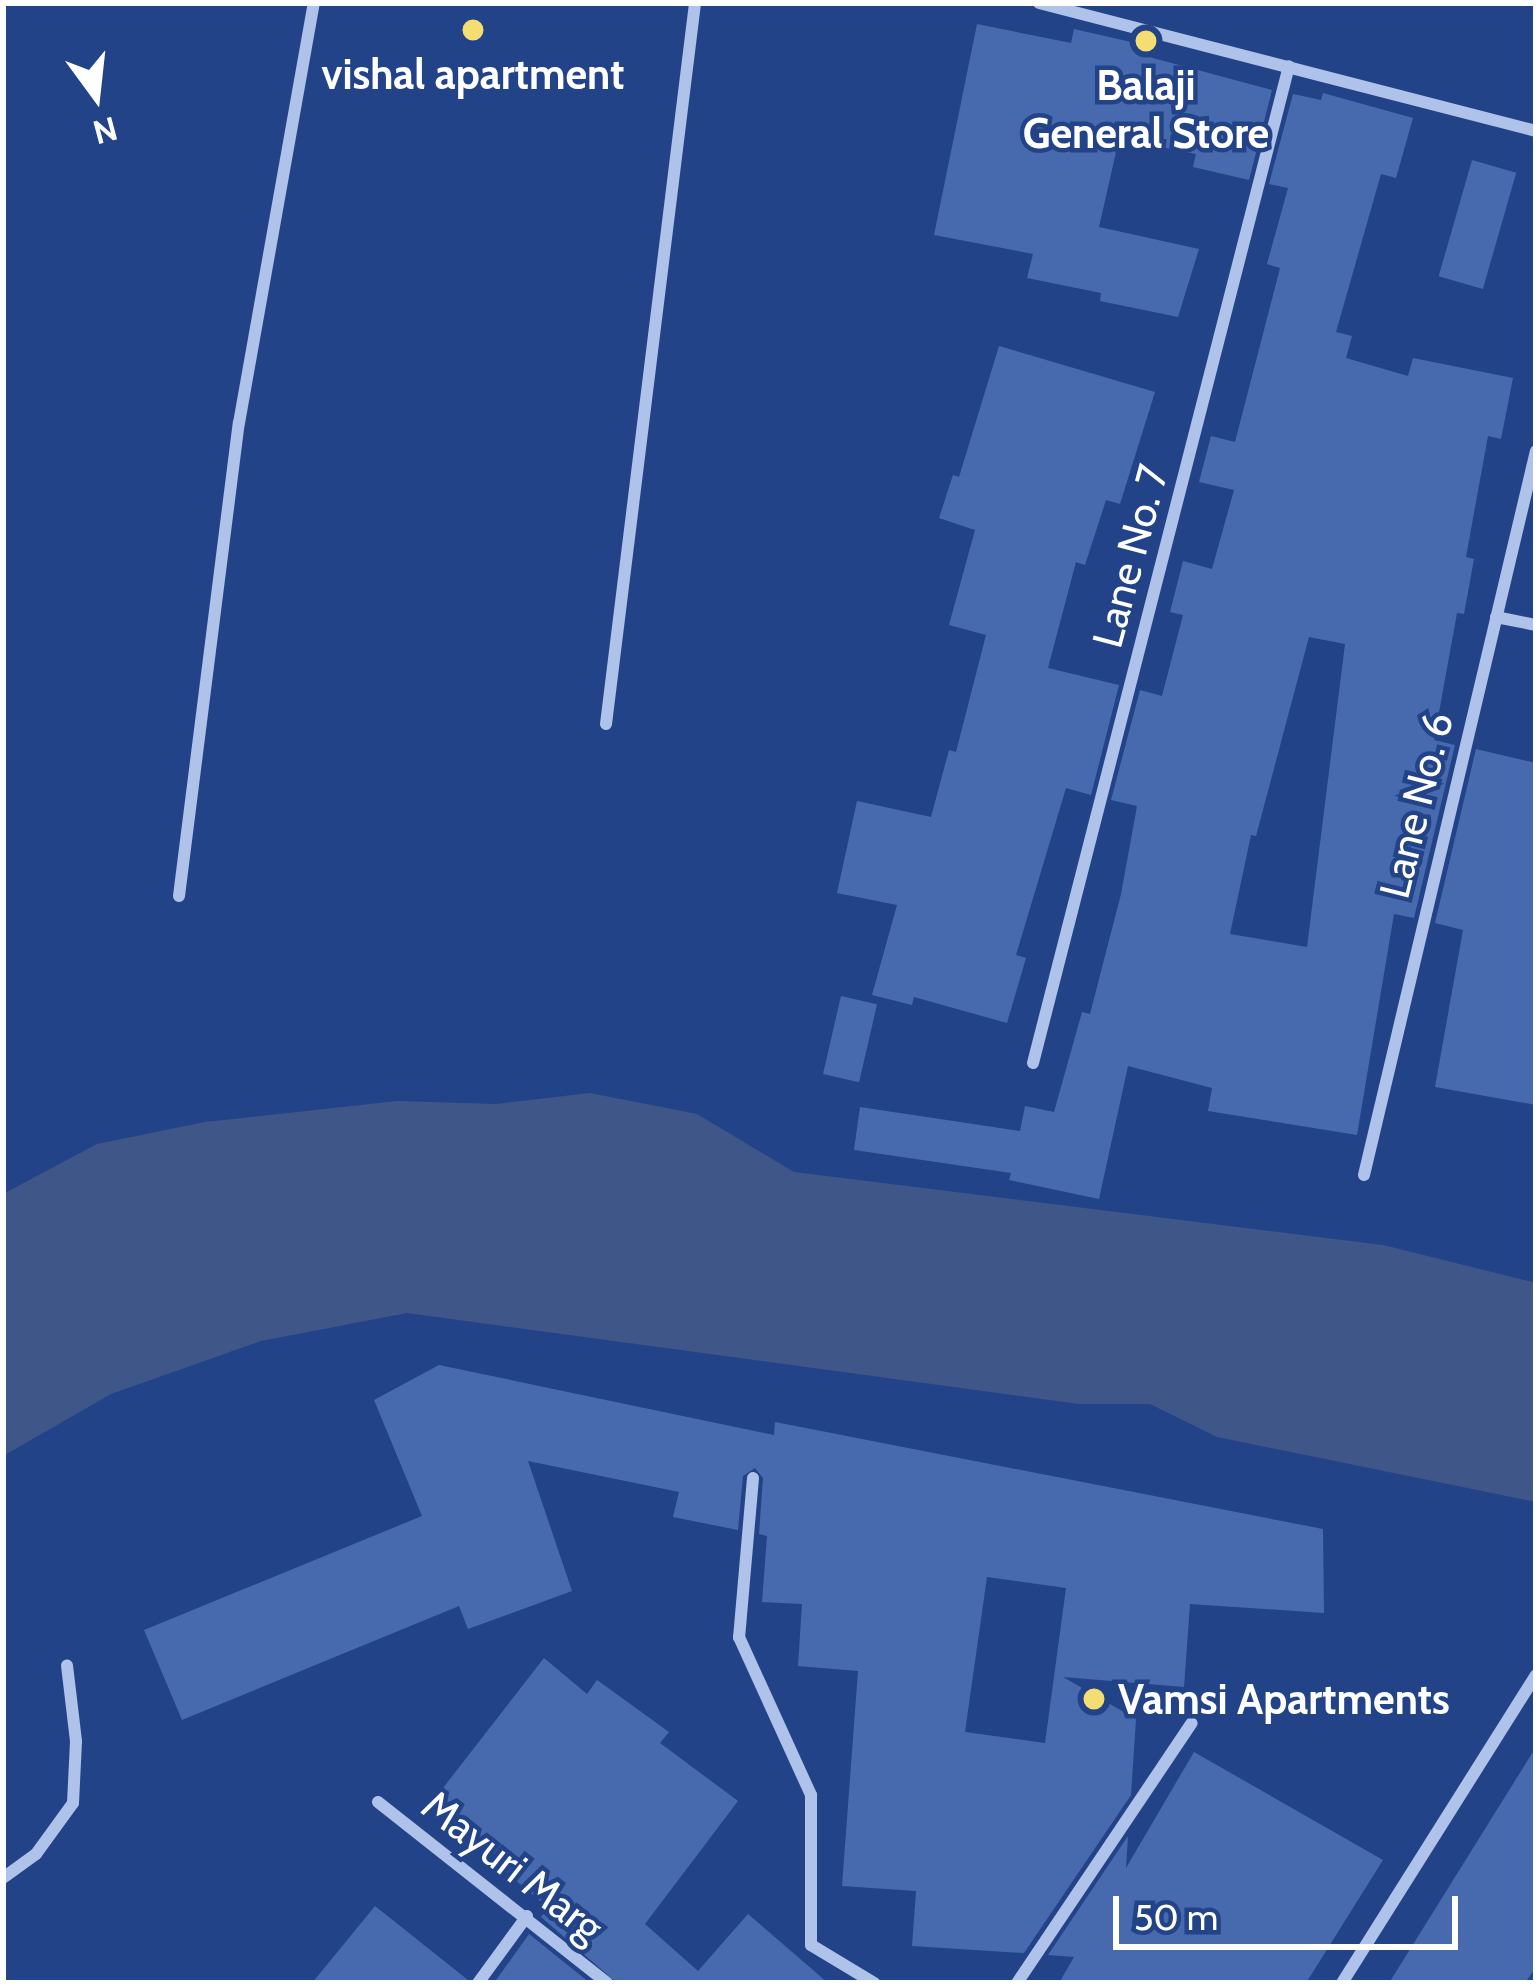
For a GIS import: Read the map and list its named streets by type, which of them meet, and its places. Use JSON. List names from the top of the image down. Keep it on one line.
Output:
{"streets":{"street":["Lane No. 7","Lane No. 6","Mayuri Marg"]},"places":["vishal apartment","Balaji General Store","Vamsi Apartments"],"scale_bar":"50 m","north":"bottom"}
